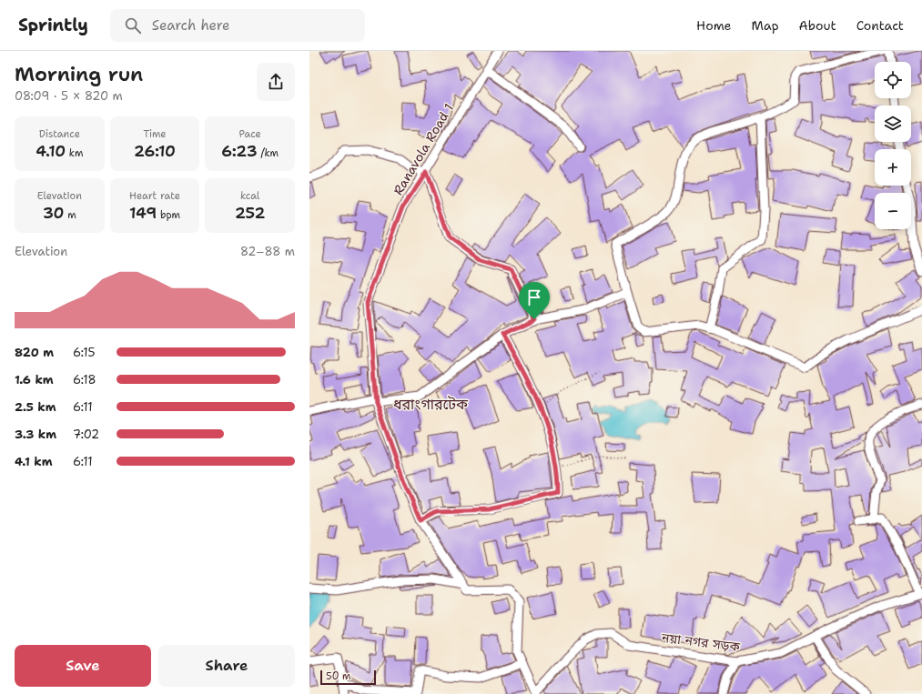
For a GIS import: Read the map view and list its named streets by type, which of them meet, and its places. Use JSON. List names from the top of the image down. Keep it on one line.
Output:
{"streets":{"street":["Ranavola Road 1","নয়া নগর সড়ক"]},"districts":["ধরাংগারটেক"],"scale_bar":"50 m","page":{"header":"Sprintly","search":"Search here","nav":["Home","Map","About","Contact"],"heading":["Morning run","08:09 · 5 × 820 m"],"map_buttons":["+","−"],"stats":[["Distance","4.10 km"],["Time","26:10"],["Pace","6:23 /km"],["Elevation","30 m"],["Heart rate","149 bpm"],["kcal","252"]],"chart":["Elevation","82–88 m"],"list":[{"name":"820 m","note":"6:15"},{"name":"1.6 km","note":"6:18"},{"name":"2.5 km","note":"6:11"},{"name":"3.3 km","note":"7:02"},{"name":"4.1 km","note":"6:11"}],"buttons":["Save","Share"],"scale":"50 m"}}
